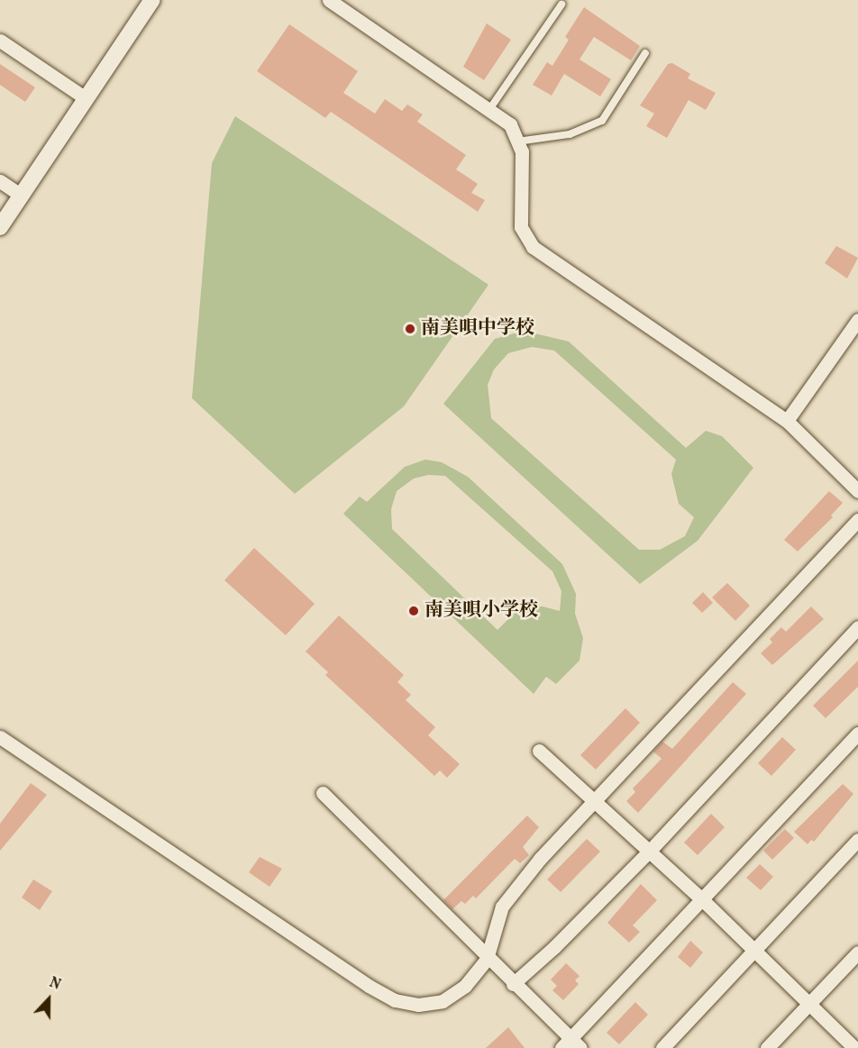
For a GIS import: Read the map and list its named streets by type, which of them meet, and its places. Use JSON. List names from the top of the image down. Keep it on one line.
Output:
{"places":["南美唄中学校","南美唄小学校"],"north":"top"}
